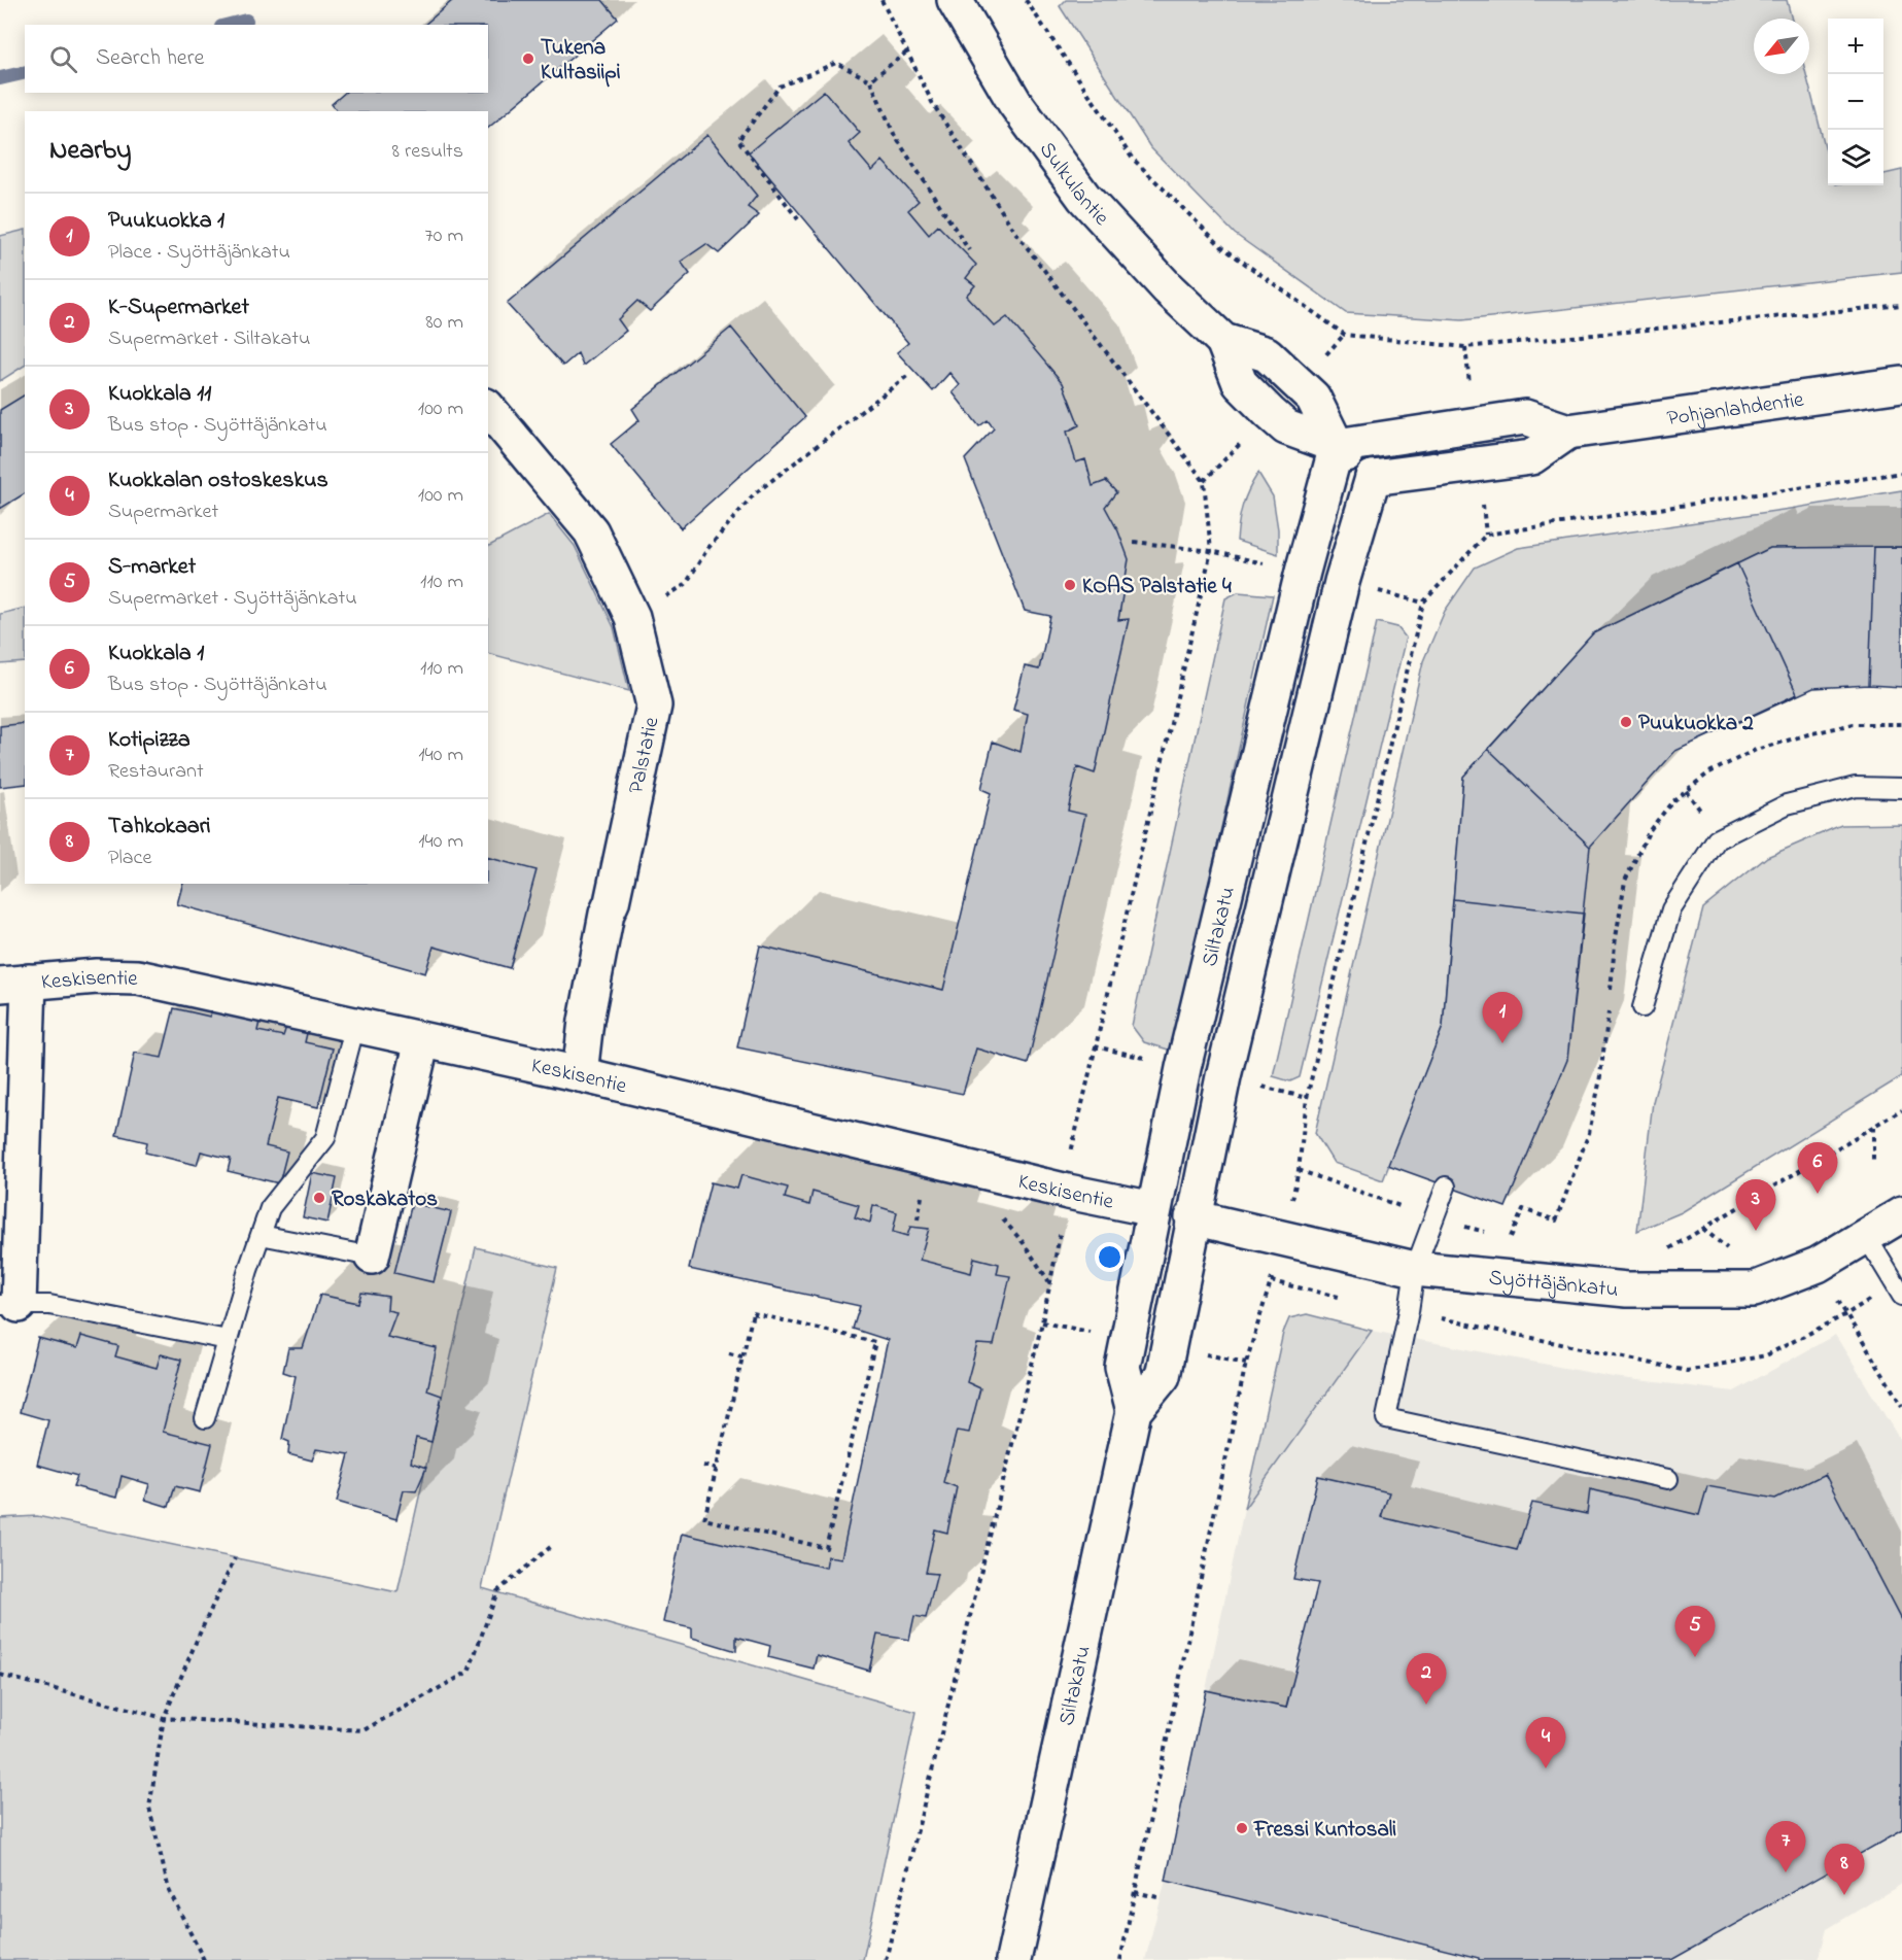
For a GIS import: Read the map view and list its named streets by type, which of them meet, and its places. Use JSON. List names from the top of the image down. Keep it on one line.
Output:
{"streets":{"main road":["Sulkulantie","Pohjanlahdentie","Palstatie","Siltakatu","Keskisentie","Syöttäjänkatu"]},"crossings":[["Sulkulantie","Pohjanlahdentie"],["Sulkulantie","Siltakatu"],["Pohjanlahdentie","Siltakatu"],["Palstatie","Keskisentie"],["Siltakatu","Keskisentie"],["Siltakatu","Syöttäjänkatu"],["Keskisentie","Syöttäjänkatu"]],"places":["Tukena Kultasiipi","KOAS Palstatie 4","Puukuokka 2","Roskakatos","Fressi Kuntosali"],"north":"bottom left","page":{"map_buttons":["+","−"],"search":"Search here","heading":["Nearby","8 results"],"list":[{"mark":"1","name":"Puukuokka 1","note":"Place · Syöttäjänkatu","value":"70 m"},{"mark":"2","name":"K-Supermarket","note":"Supermarket · Siltakatu","value":"80 m"},{"mark":"3","name":"Kuokkala 11","note":"Bus stop · Syöttäjänkatu","value":"100 m"},{"mark":"4","name":"Kuokkalan ostoskeskus","note":"Supermarket","value":"100 m"},{"mark":"5","name":"S-market","note":"Supermarket · Syöttäjänkatu","value":"110 m"},{"mark":"6","name":"Kuokkala 1","note":"Bus stop · Syöttäjänkatu","value":"110 m"},{"mark":"7","name":"Kotipizza","note":"Restaurant","value":"140 m"},{"mark":"8","name":"Tahkokaari","note":"Place","value":"140 m"}],"pins":["1","6","3","5","2","4","7","8"]}}
